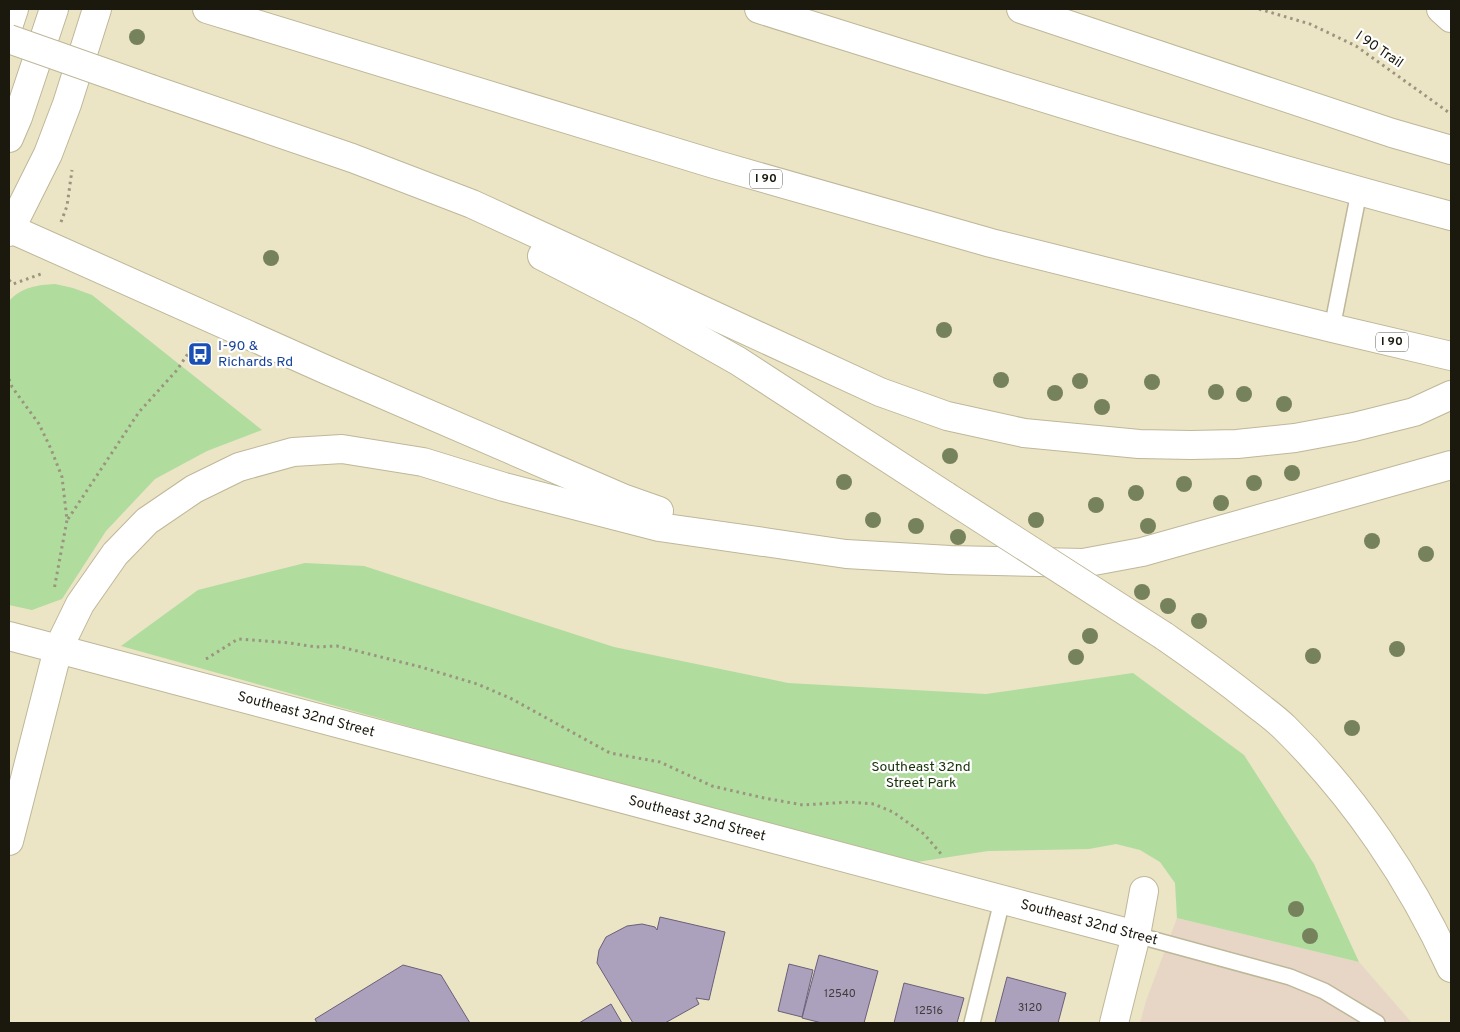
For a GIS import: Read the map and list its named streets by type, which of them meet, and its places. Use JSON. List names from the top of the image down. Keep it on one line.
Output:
{"streets":{"main road":["I 90","Southeast 32nd Street"],"path":["I 90 Trail"]},"parks":["Southeast 32nd Street Park"],"places":{"bus stop":["I-90 & Richards Rd"]},"house_numbers":["12540","3120","12516"]}
